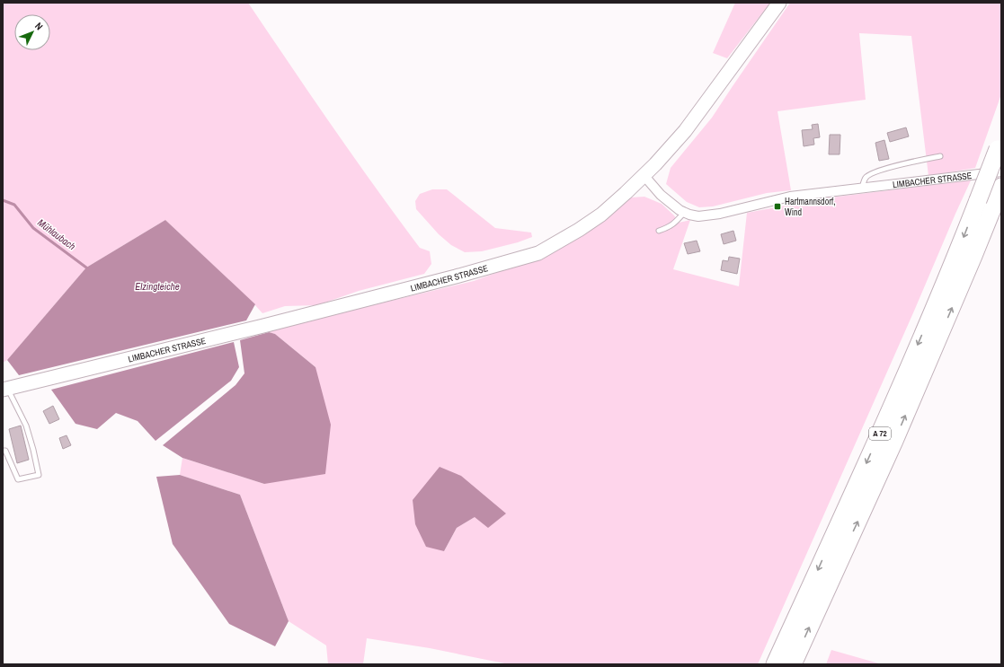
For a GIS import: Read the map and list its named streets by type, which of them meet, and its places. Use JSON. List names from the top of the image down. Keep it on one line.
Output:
{"streets":{"highway":["A 72"],"main road":["LIMBACHER STRASSE"]},"water":["Mühlaubach","Elzingteiche"],"places":{"transit":["Hartmannsdorf, Wind"]},"north":"top right"}
